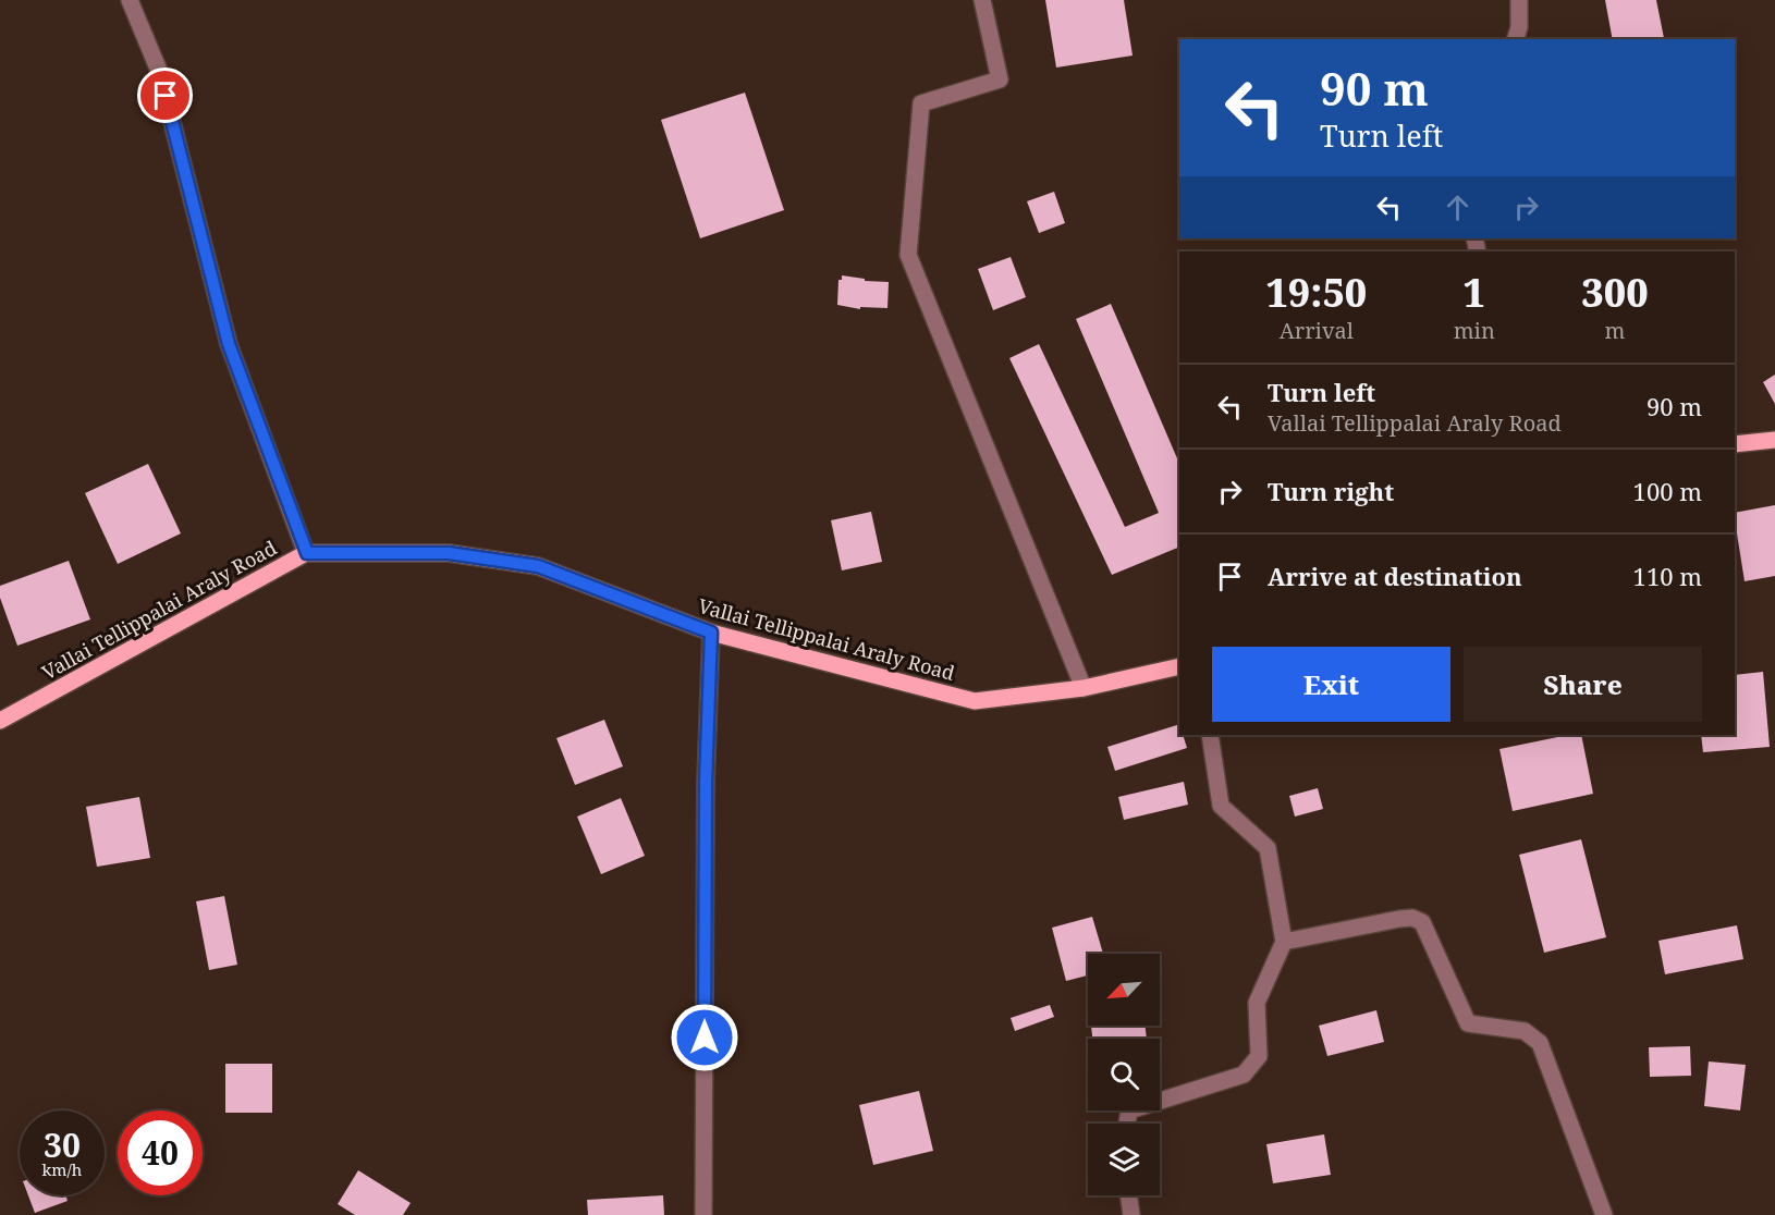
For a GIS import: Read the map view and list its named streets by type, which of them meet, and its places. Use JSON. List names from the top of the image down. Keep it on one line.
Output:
{"streets":{"main road":["Vallai Tellippalai Araly Road"]},"north":"bottom left","page":{"turn":["90 m","Turn left"],"eta":["19:50","Arrival","1","min","300","m"],"list":[{"name":"Turn left","note":"Vallai Tellippalai Araly Road","value":"90 m"},{"name":"Turn right","value":"100 m"},{"name":"Arrive at destination","value":"110 m"}],"buttons":["Exit","Share"],"speed":"30 km/h","limit":"40"}}
